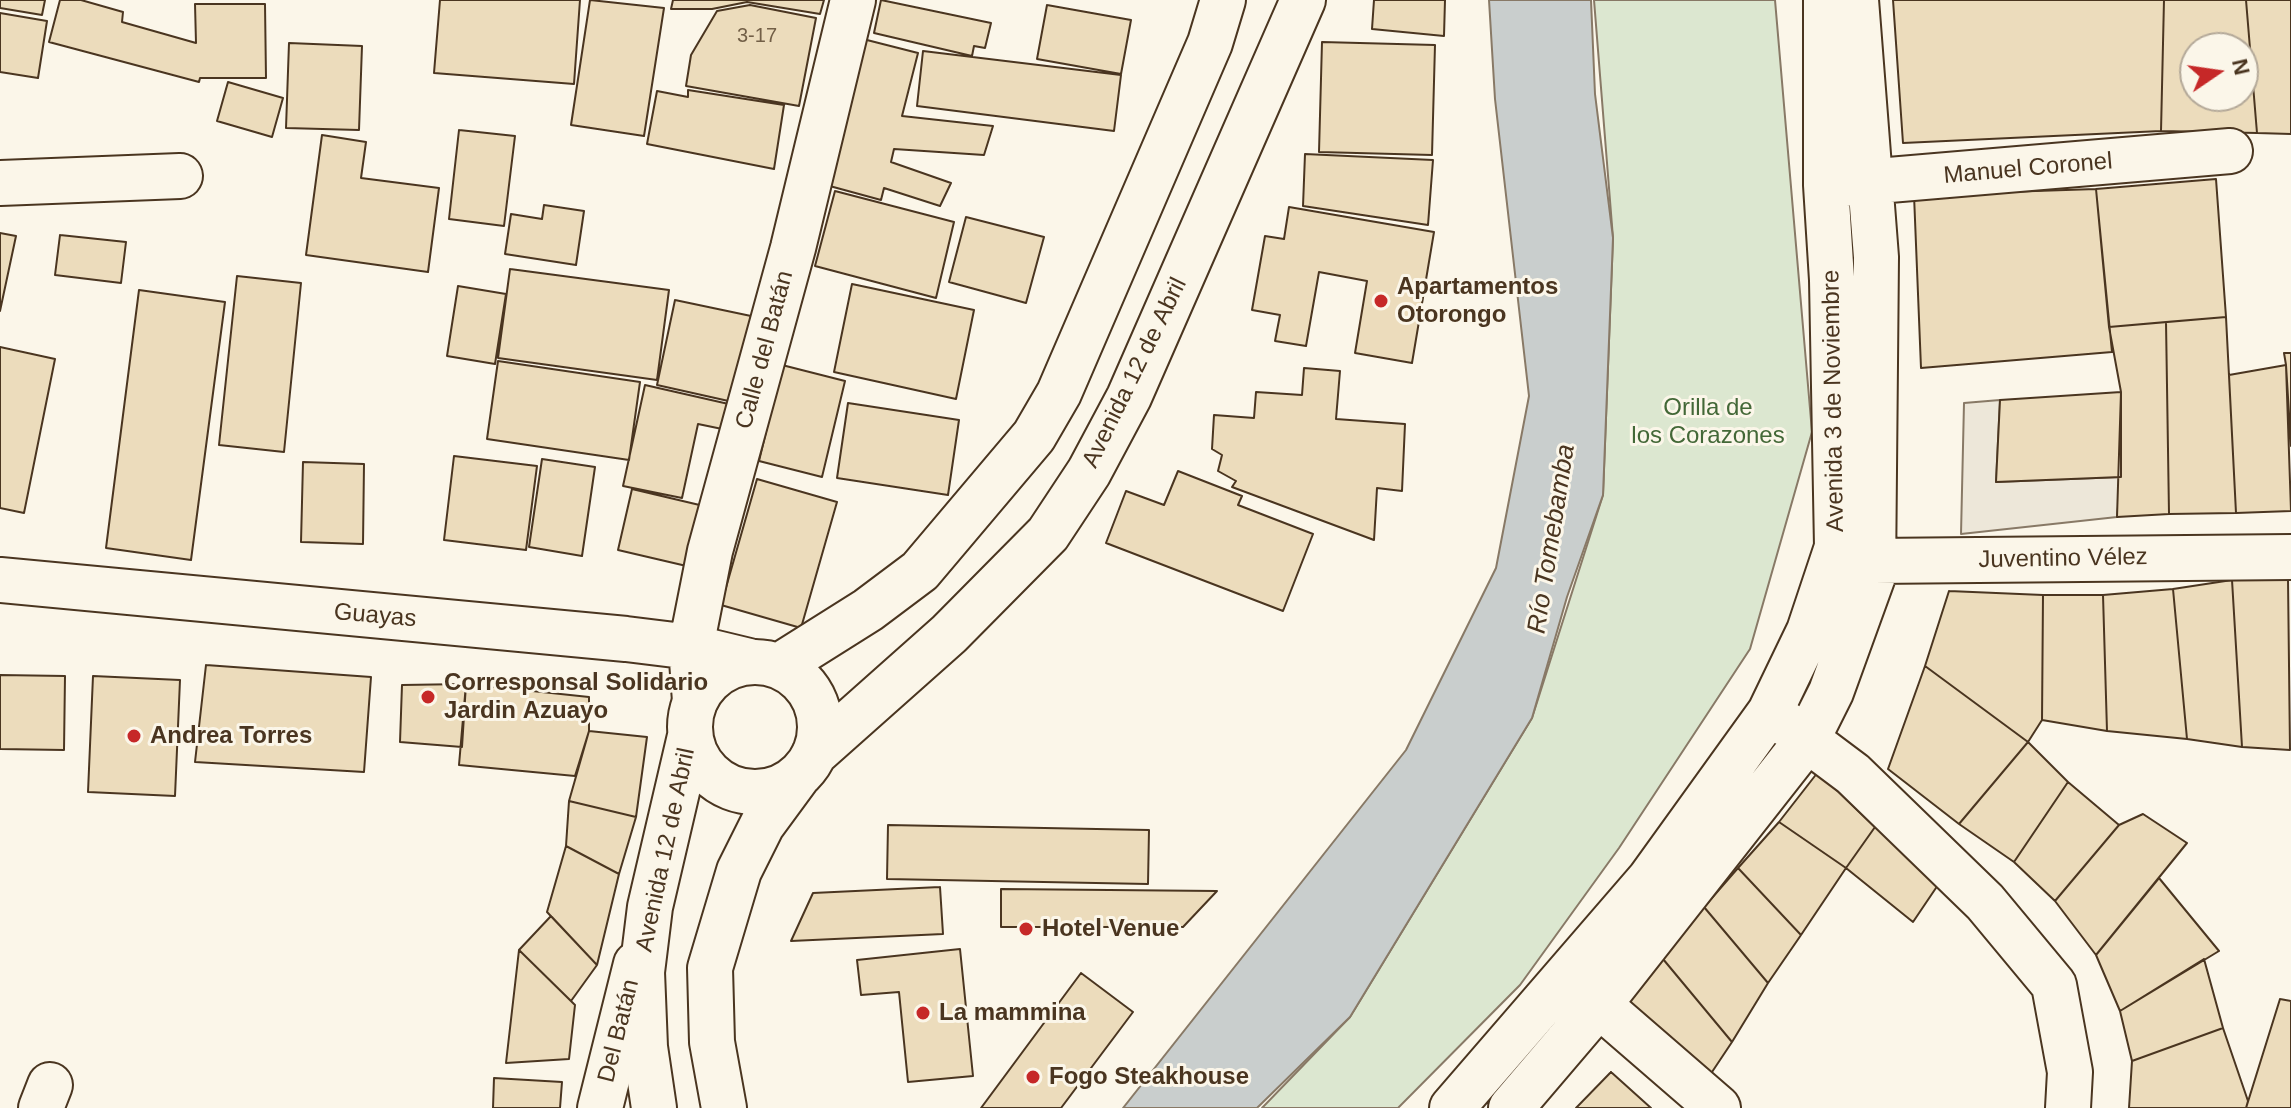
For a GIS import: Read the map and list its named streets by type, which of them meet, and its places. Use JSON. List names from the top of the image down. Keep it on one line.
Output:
{"streets":{"street":["Manuel Coronel","Calle del Batán","Avenida 12 de Abril","Avenida 3 de Noviembre","Juventino Vélez","Guayas","Del Batán"]},"crossings":[["Manuel Coronel","Avenida 3 de Noviembre"],["Calle del Batán","Avenida 12 de Abril"],["Calle del Batán","Guayas"],["Avenida 12 de Abril","Guayas"],["Avenida 12 de Abril","Del Batán"],["Avenida 3 de Noviembre","Juventino Vélez"]],"water":["Río Tomebamba"],"parks":["Orilla de los Corazones"],"places":["Apartamentos Otorongo","Corresponsal Solidario Jardin Azuayo","Andrea Torres","Hotel Venue","La mammina","Fogo Steakhouse"],"house_numbers":["3-17"],"north":"right"}
